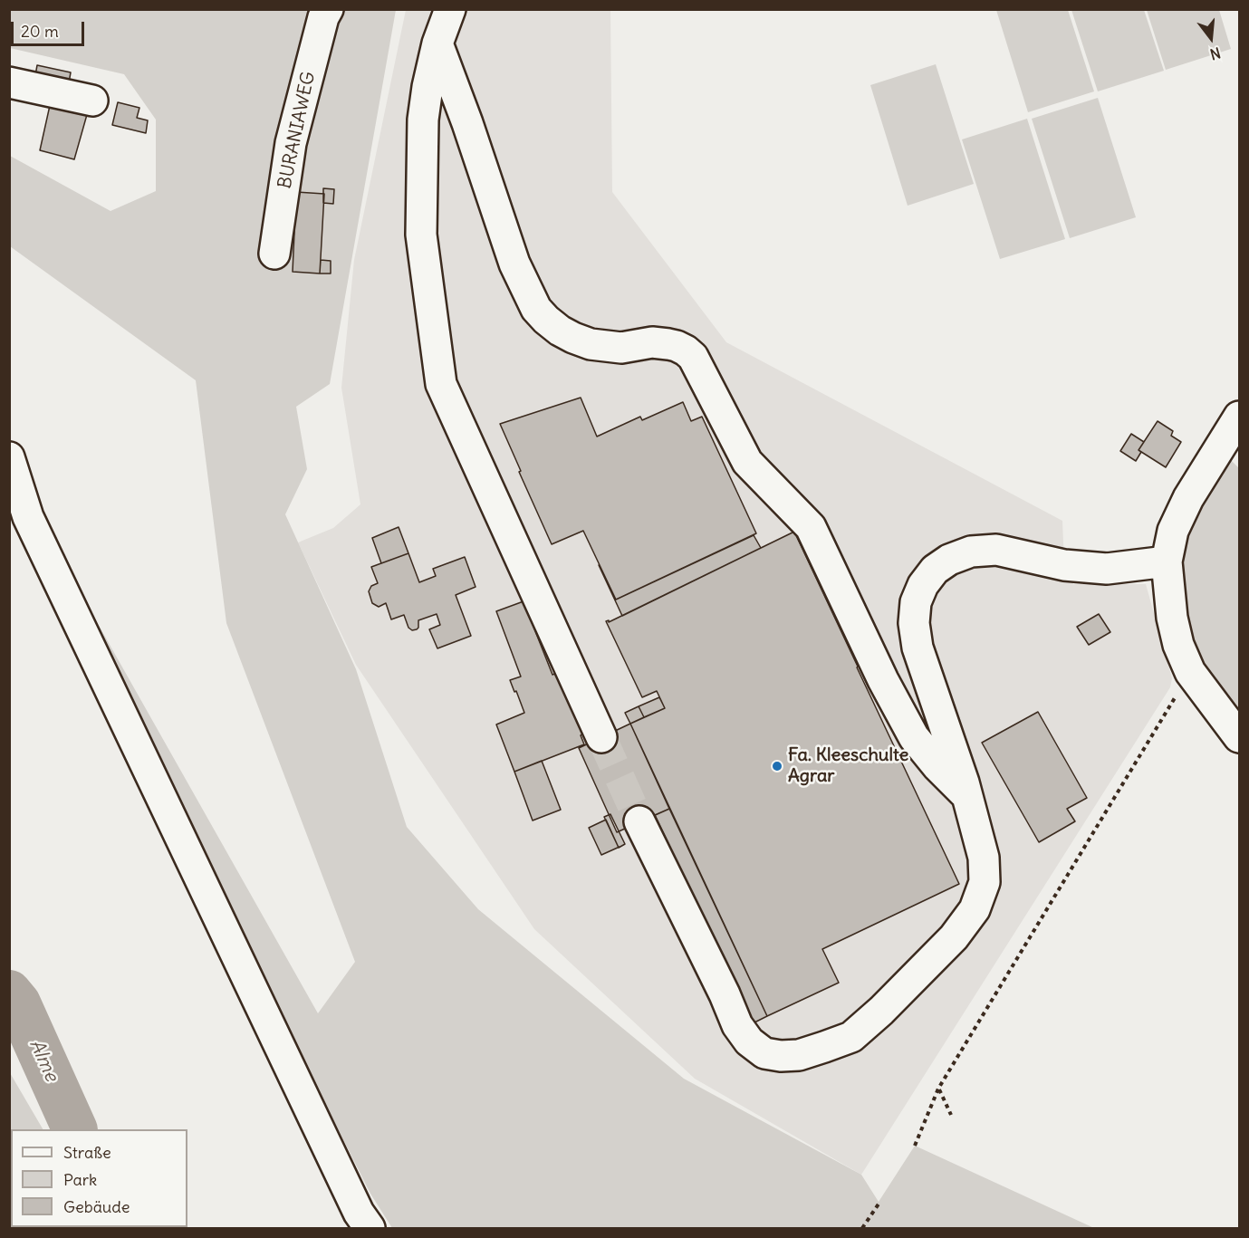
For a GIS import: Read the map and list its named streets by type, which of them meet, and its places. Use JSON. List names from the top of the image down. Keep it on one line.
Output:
{"streets":{"street":["BURANIAWEG"]},"water":["Alme"],"places":["Fa. Kleeschulte Agrar"],"legend":["Straße","Park","Gebäude"],"scale_bar":"20 m","north":"bottom"}
